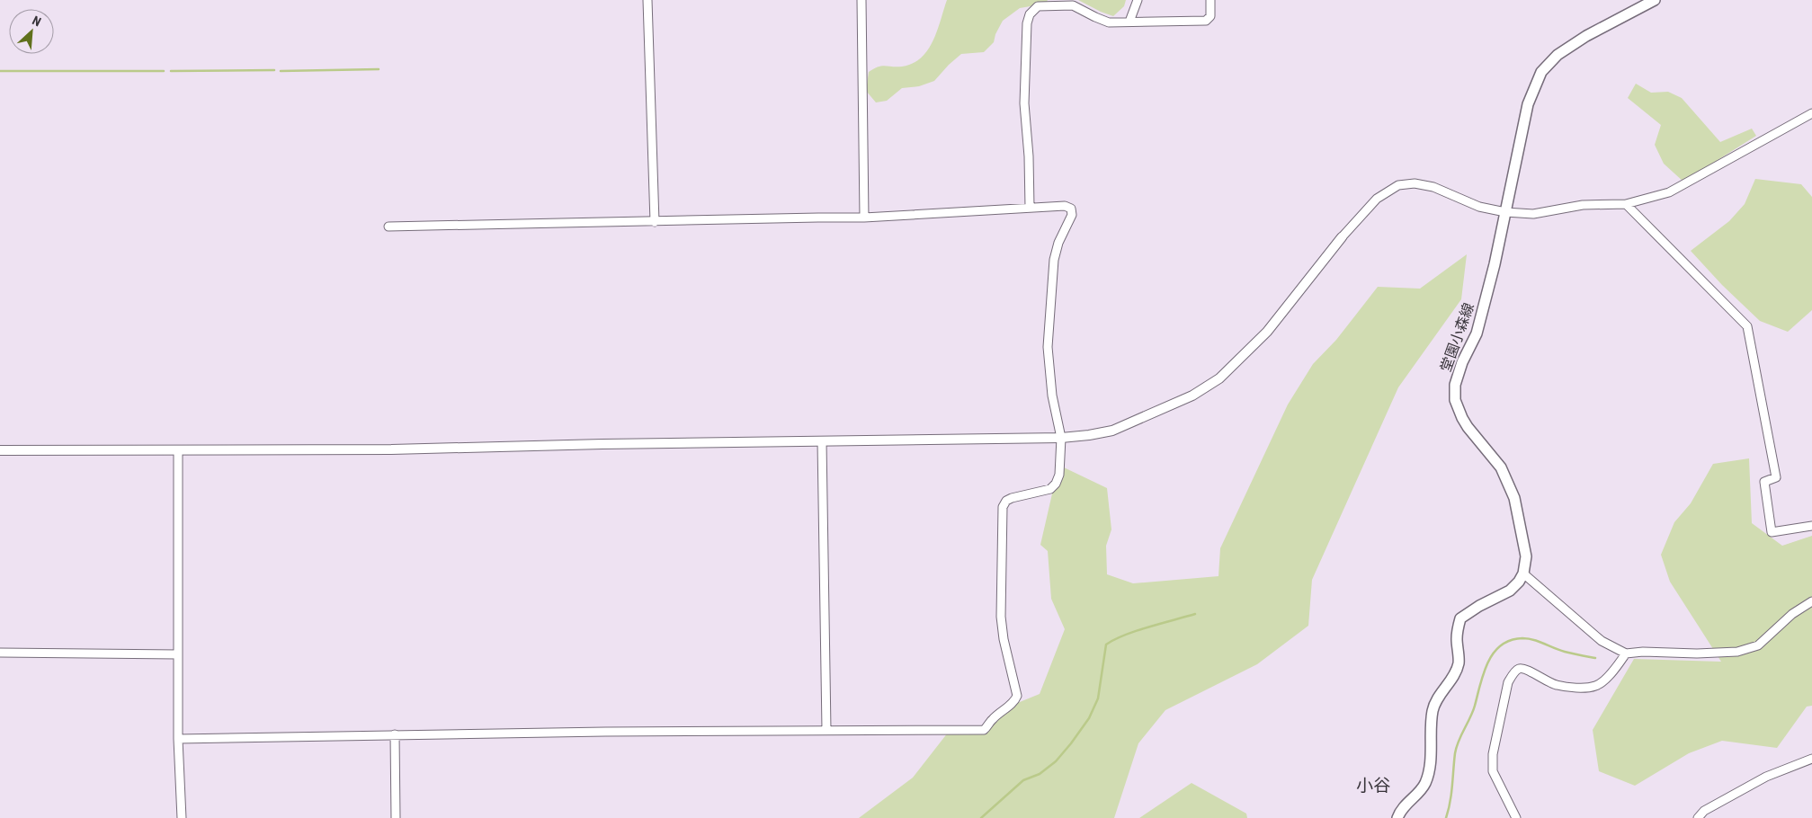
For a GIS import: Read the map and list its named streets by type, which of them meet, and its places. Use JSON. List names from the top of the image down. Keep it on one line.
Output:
{"streets":{"main road":["堂園小森線"]},"districts":["小谷"],"north":"top right"}
